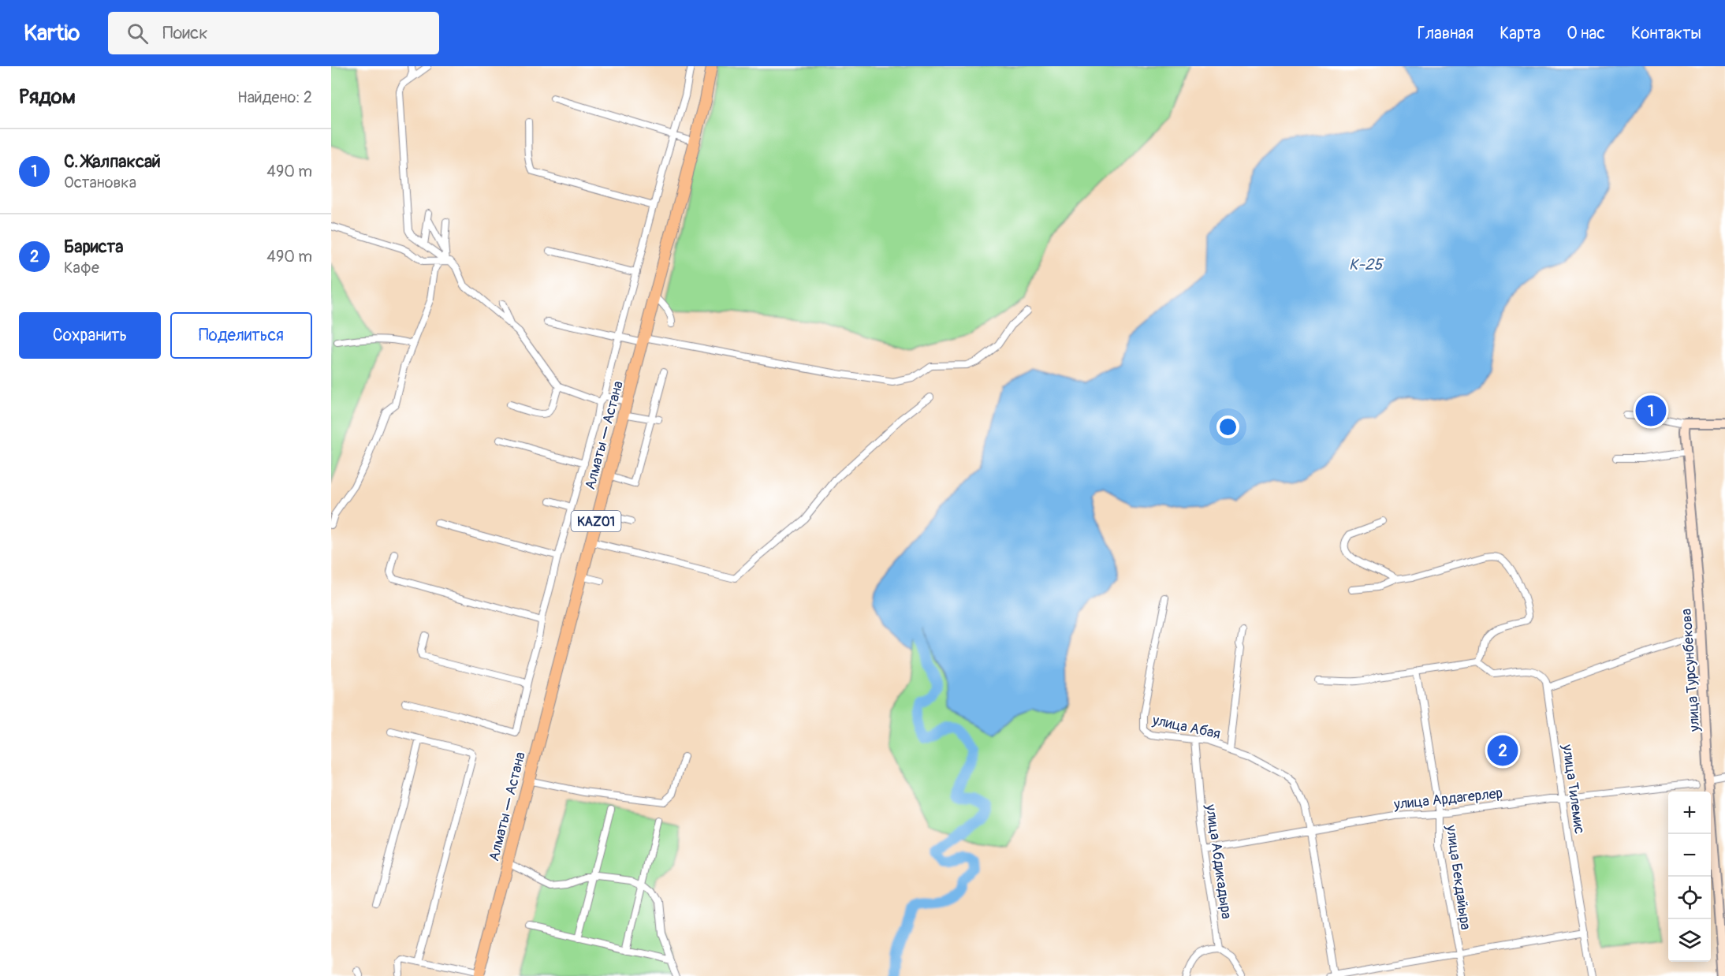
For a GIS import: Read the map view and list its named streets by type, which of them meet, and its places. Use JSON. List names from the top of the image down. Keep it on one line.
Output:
{"streets":{"highway":["Алматы — Астана","KАZ01"],"street":["улица Турсунбекова","улица Абая","улица Тилемис","улица Ардагерлер","улица Абдикадыра","улица Бекдайыра"]},"crossings":[["улица Абая","улица Ардагерлер"],["улица Абая","улица Абдикадыра"],["улица Тилемис","улица Ардагерлер"],["улица Ардагерлер","улица Абдикадыра"],["улица Ардагерлер","улица Бекдайыра"]],"water":["К-25"],"page":{"header":"Kartio","search":"Поиск","nav":["Главная","Карта","О нас","Контакты"],"heading":["Рядом","Найдено: 2"],"list":[{"mark":"1","name":"С. Жалпаксай","note":"Остановка","value":"490 m"},{"mark":"2","name":"Бариста","note":"Кафе","value":"490 m"}],"buttons":["Сохранить","Поделиться"],"pins":["1","2"],"map_buttons":["+","−"]}}
